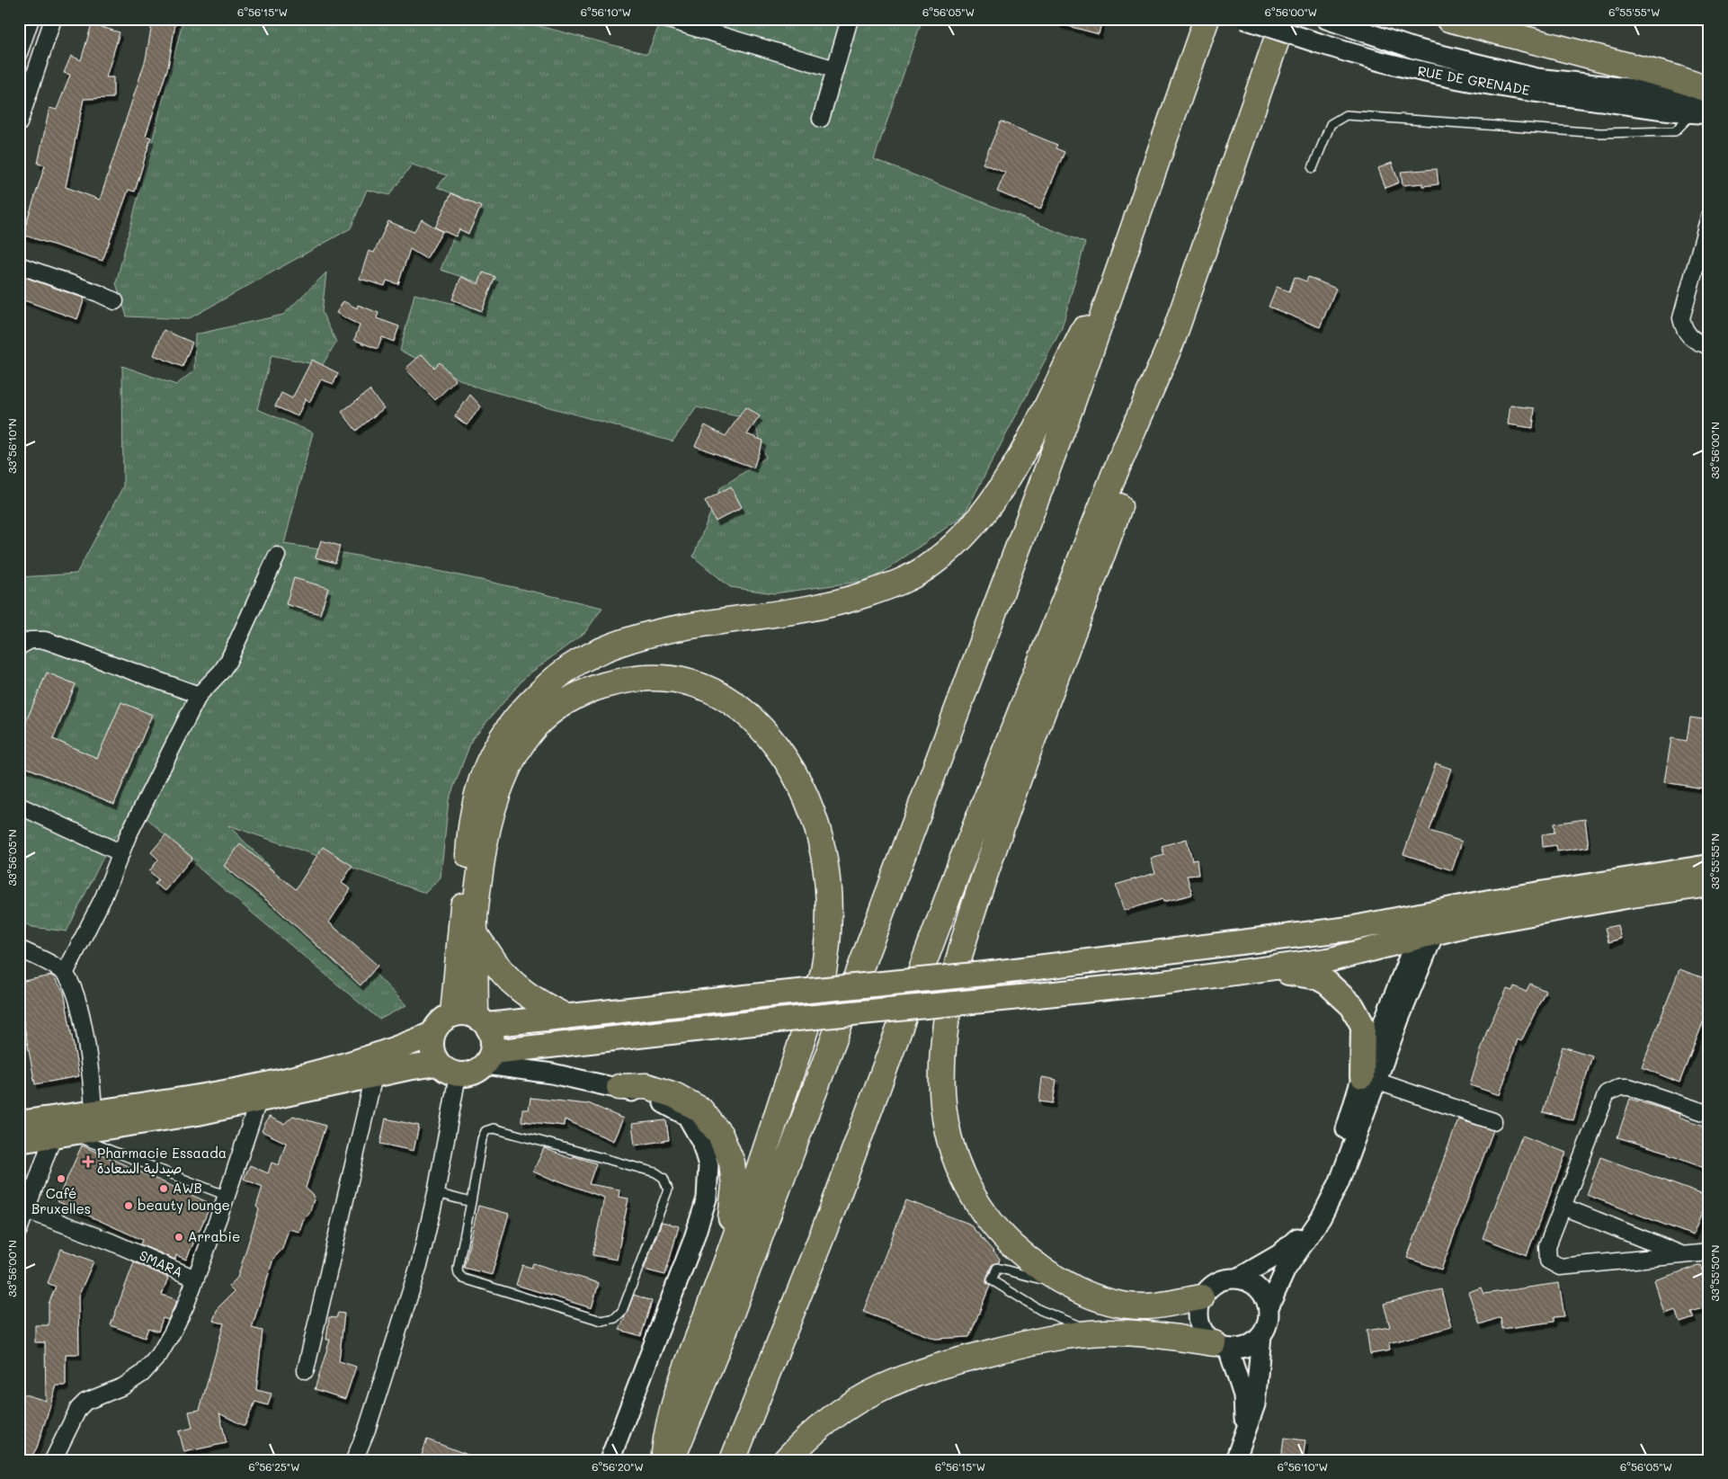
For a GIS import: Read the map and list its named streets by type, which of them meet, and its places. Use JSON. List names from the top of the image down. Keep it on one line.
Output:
{"streets":{"street":["RUE DE GRENADE","SMARA"]},"places":{"health":["Pharmacie Essaada صيدلية السعادة"],"other":["Café Bruxelles","AWB","beauty lounge","Arrabie"]},"coordinates":["6°56'15\"W","6°56'10\"W","6°56'05\"W","6°56'00\"W","6°55'55\"W","33°56'10\"N","33°56'00\"N","33°56'05\"N","33°55'55\"N","33°55'50\"N","6°56'25\"W","6°56'20\"W"]}
